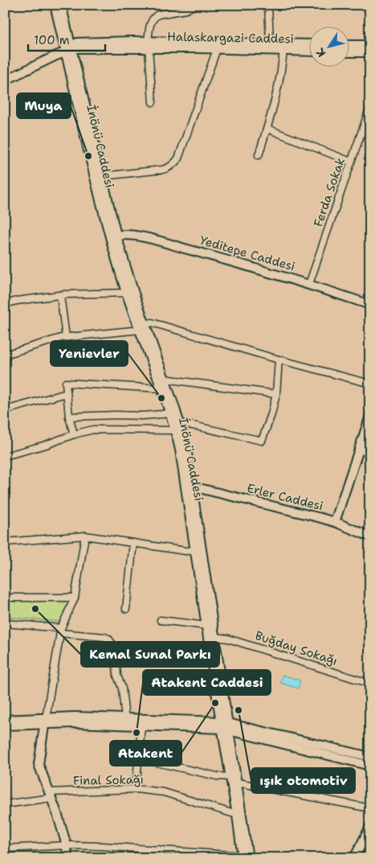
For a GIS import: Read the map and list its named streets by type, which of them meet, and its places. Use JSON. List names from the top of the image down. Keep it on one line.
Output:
{"streets":{"main road":["Halaskargazi Caddesi","İnönü Caddesi","Yeditepe Caddesi","Erler Caddesi"],"street":["Ferda Sokak","Buğday Sokağı","Final Sokağı"]},"crossings":[["Ferda Sokak","Yeditepe Caddesi"]],"places":["Muya","Yenievler","Kemal Sunal Parkı","Atakent","ışık otomotiv","Atakent Caddesi"],"scale_bar":"100 m","north":"bottom left"}
